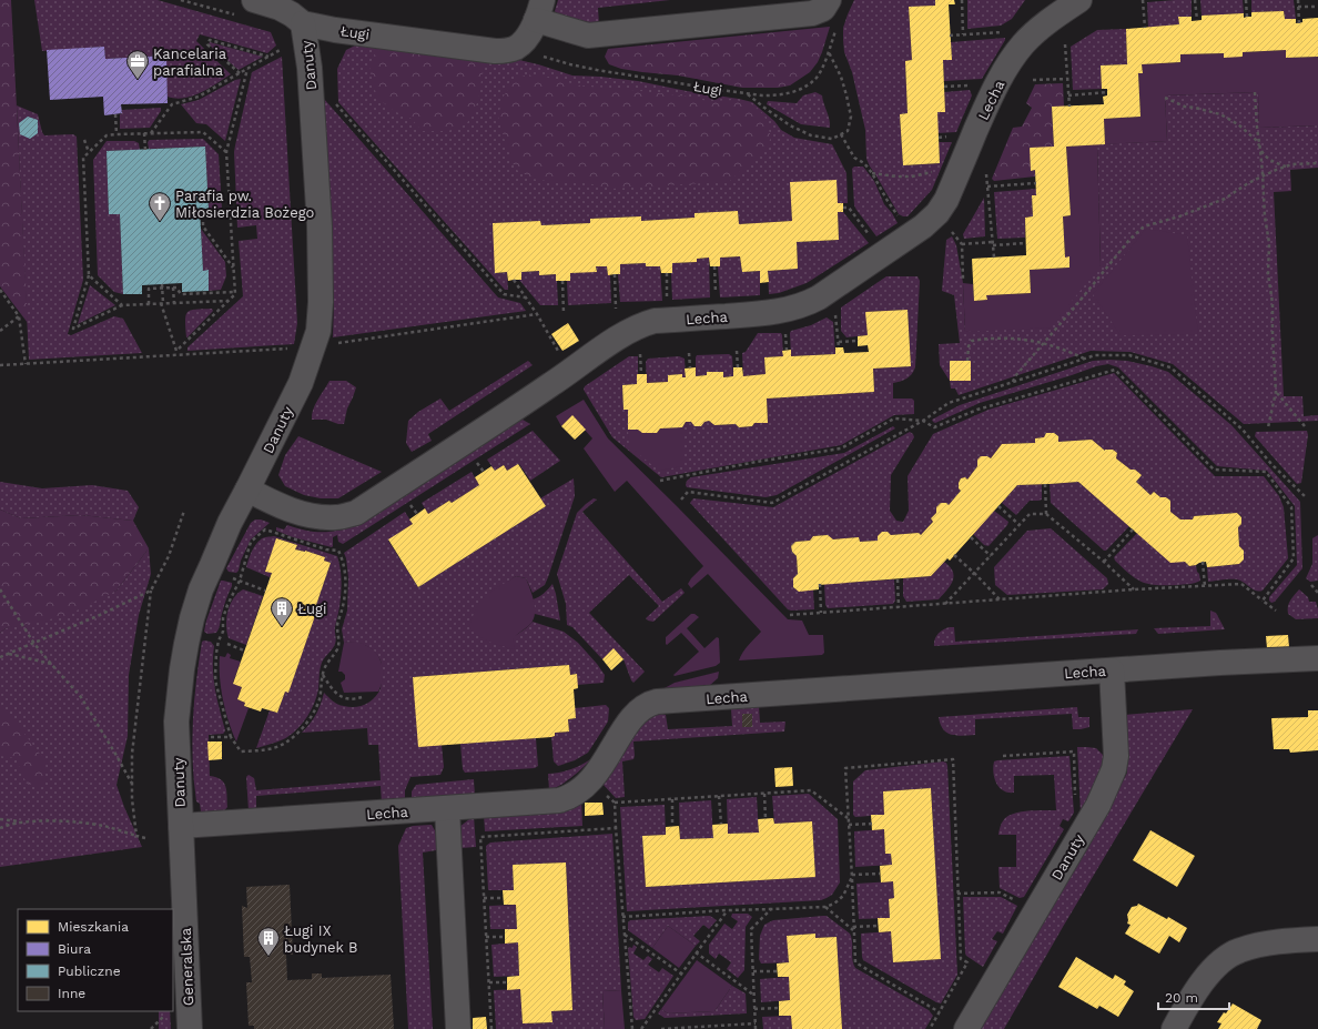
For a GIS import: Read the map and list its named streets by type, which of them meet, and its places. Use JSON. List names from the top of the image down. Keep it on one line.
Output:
{"streets":{"street":["Ługi","Danuty","Lecha","Generalska"]},"crossings":[["Ługi","Danuty"],["Danuty","Lecha"],["Danuty","Generalska"],["Lecha","Generalska"]],"places":{"office":["Kancelaria parafialna"],"church":["Parafia pw. Miłosierdzia Bożego"],"building":["Ługi","Ługi IX budynek B"]},"legend":["Mieszkania","Biura","Publiczne","Inne"],"scale_bar":"20 m"}
